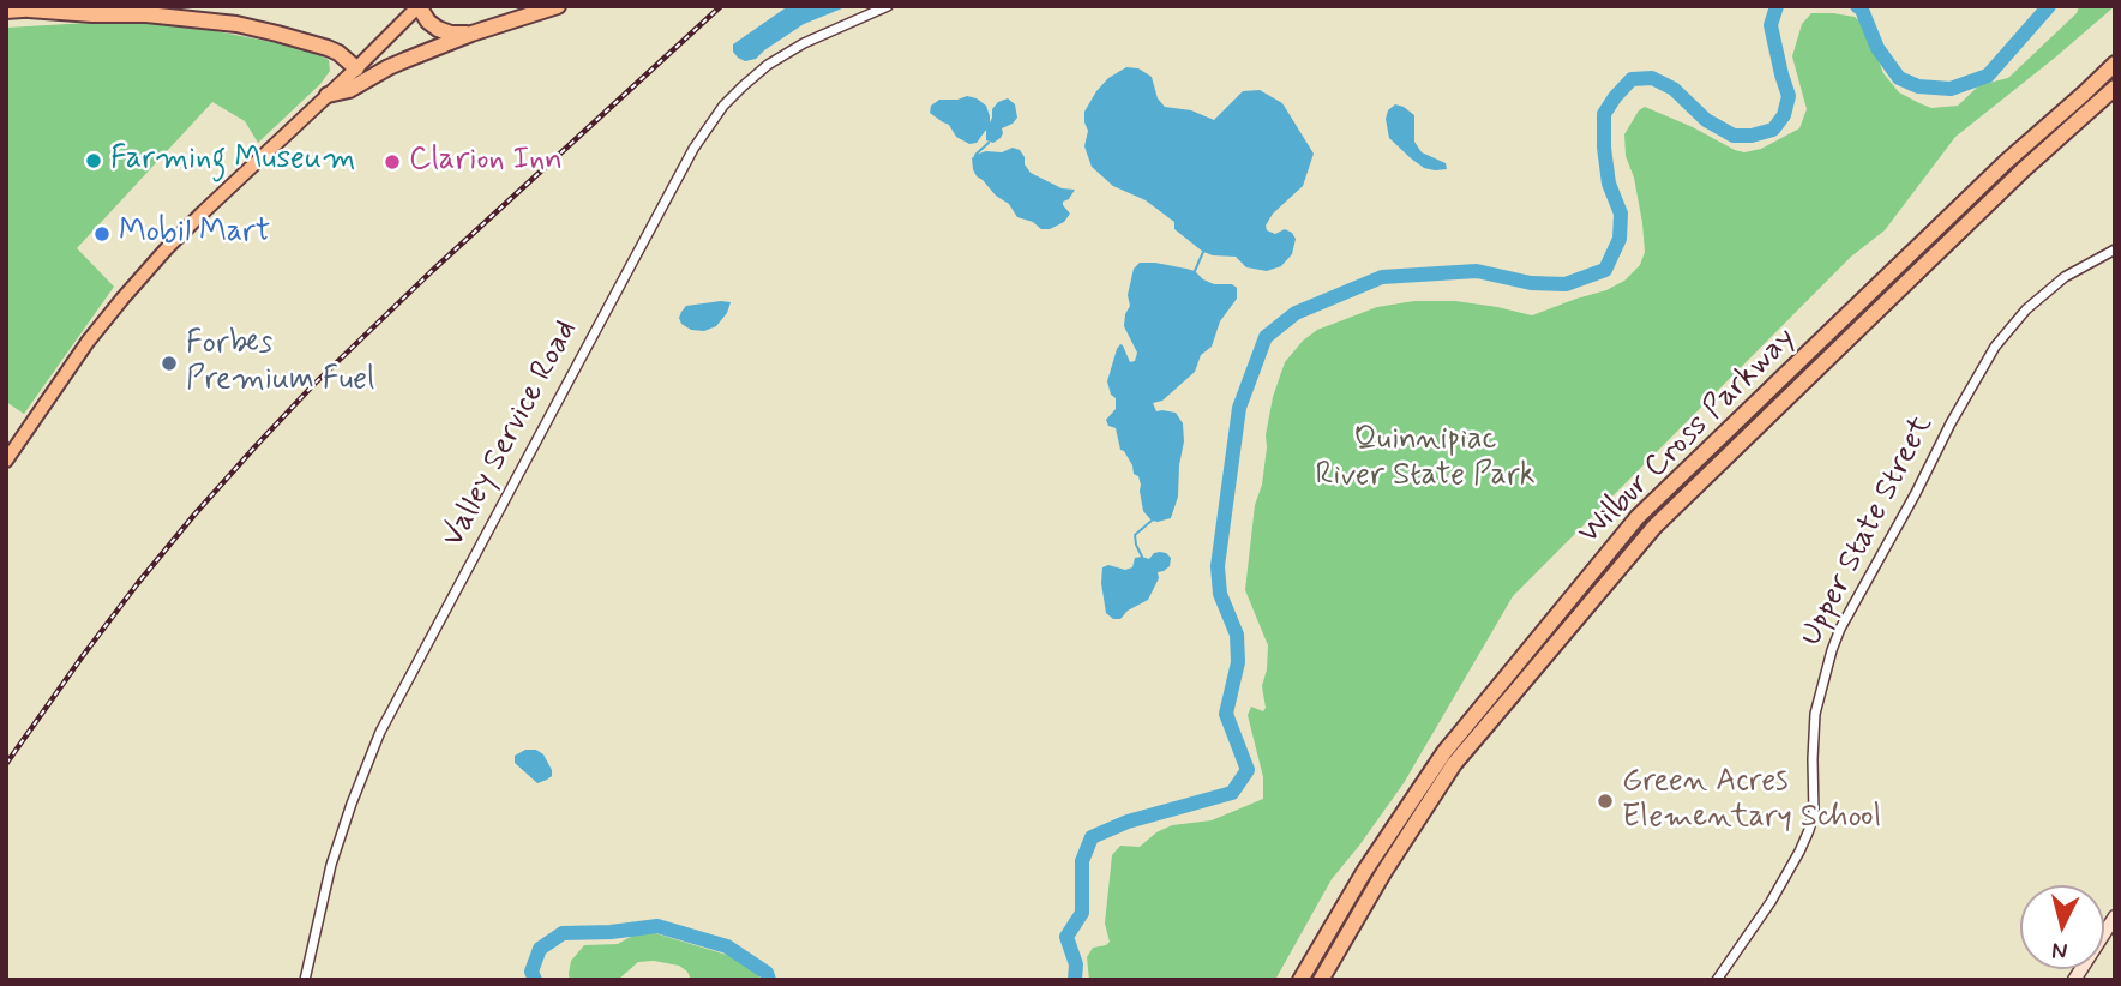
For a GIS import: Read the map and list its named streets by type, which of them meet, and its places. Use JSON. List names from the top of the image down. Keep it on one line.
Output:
{"streets":{"highway":["Wilbur Cross Parkway"],"street":["Valley Service Road","Upper State Street"]},"parks":["Quinnipiac River State Park"],"places":["Farming Museum","Clarion Inn","Mobil Mart","Forbes Premium Fuel","Green Acres Elementary School"],"north":"bottom"}
